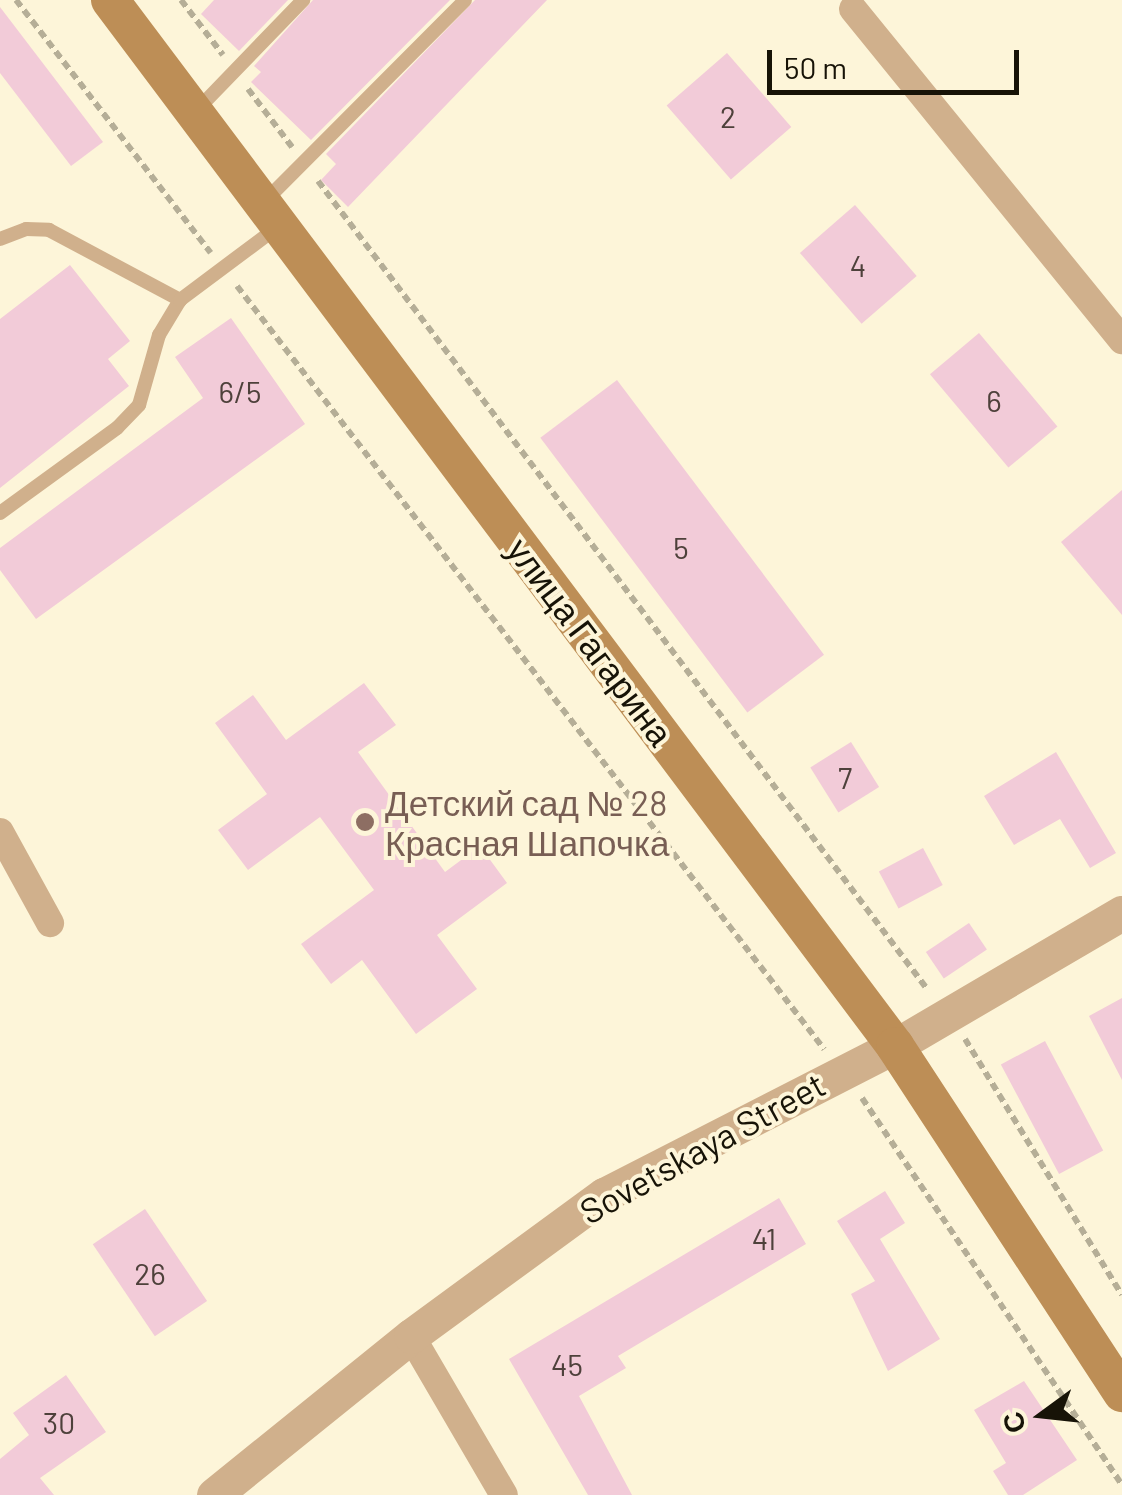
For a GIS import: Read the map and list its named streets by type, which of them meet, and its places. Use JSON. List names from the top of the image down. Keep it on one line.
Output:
{"streets":{"main road":["улица Гагарина"],"street":["Sovetskaya Street"]},"crossings":[["улица Гагарина","Sovetskaya Street"]],"places":["Детский сад № 28 Красная Шапочка"],"house_numbers":["2","4","6/5","6","5","7","41","26","45","30"],"scale_bar":"50 m","north":"left"}
